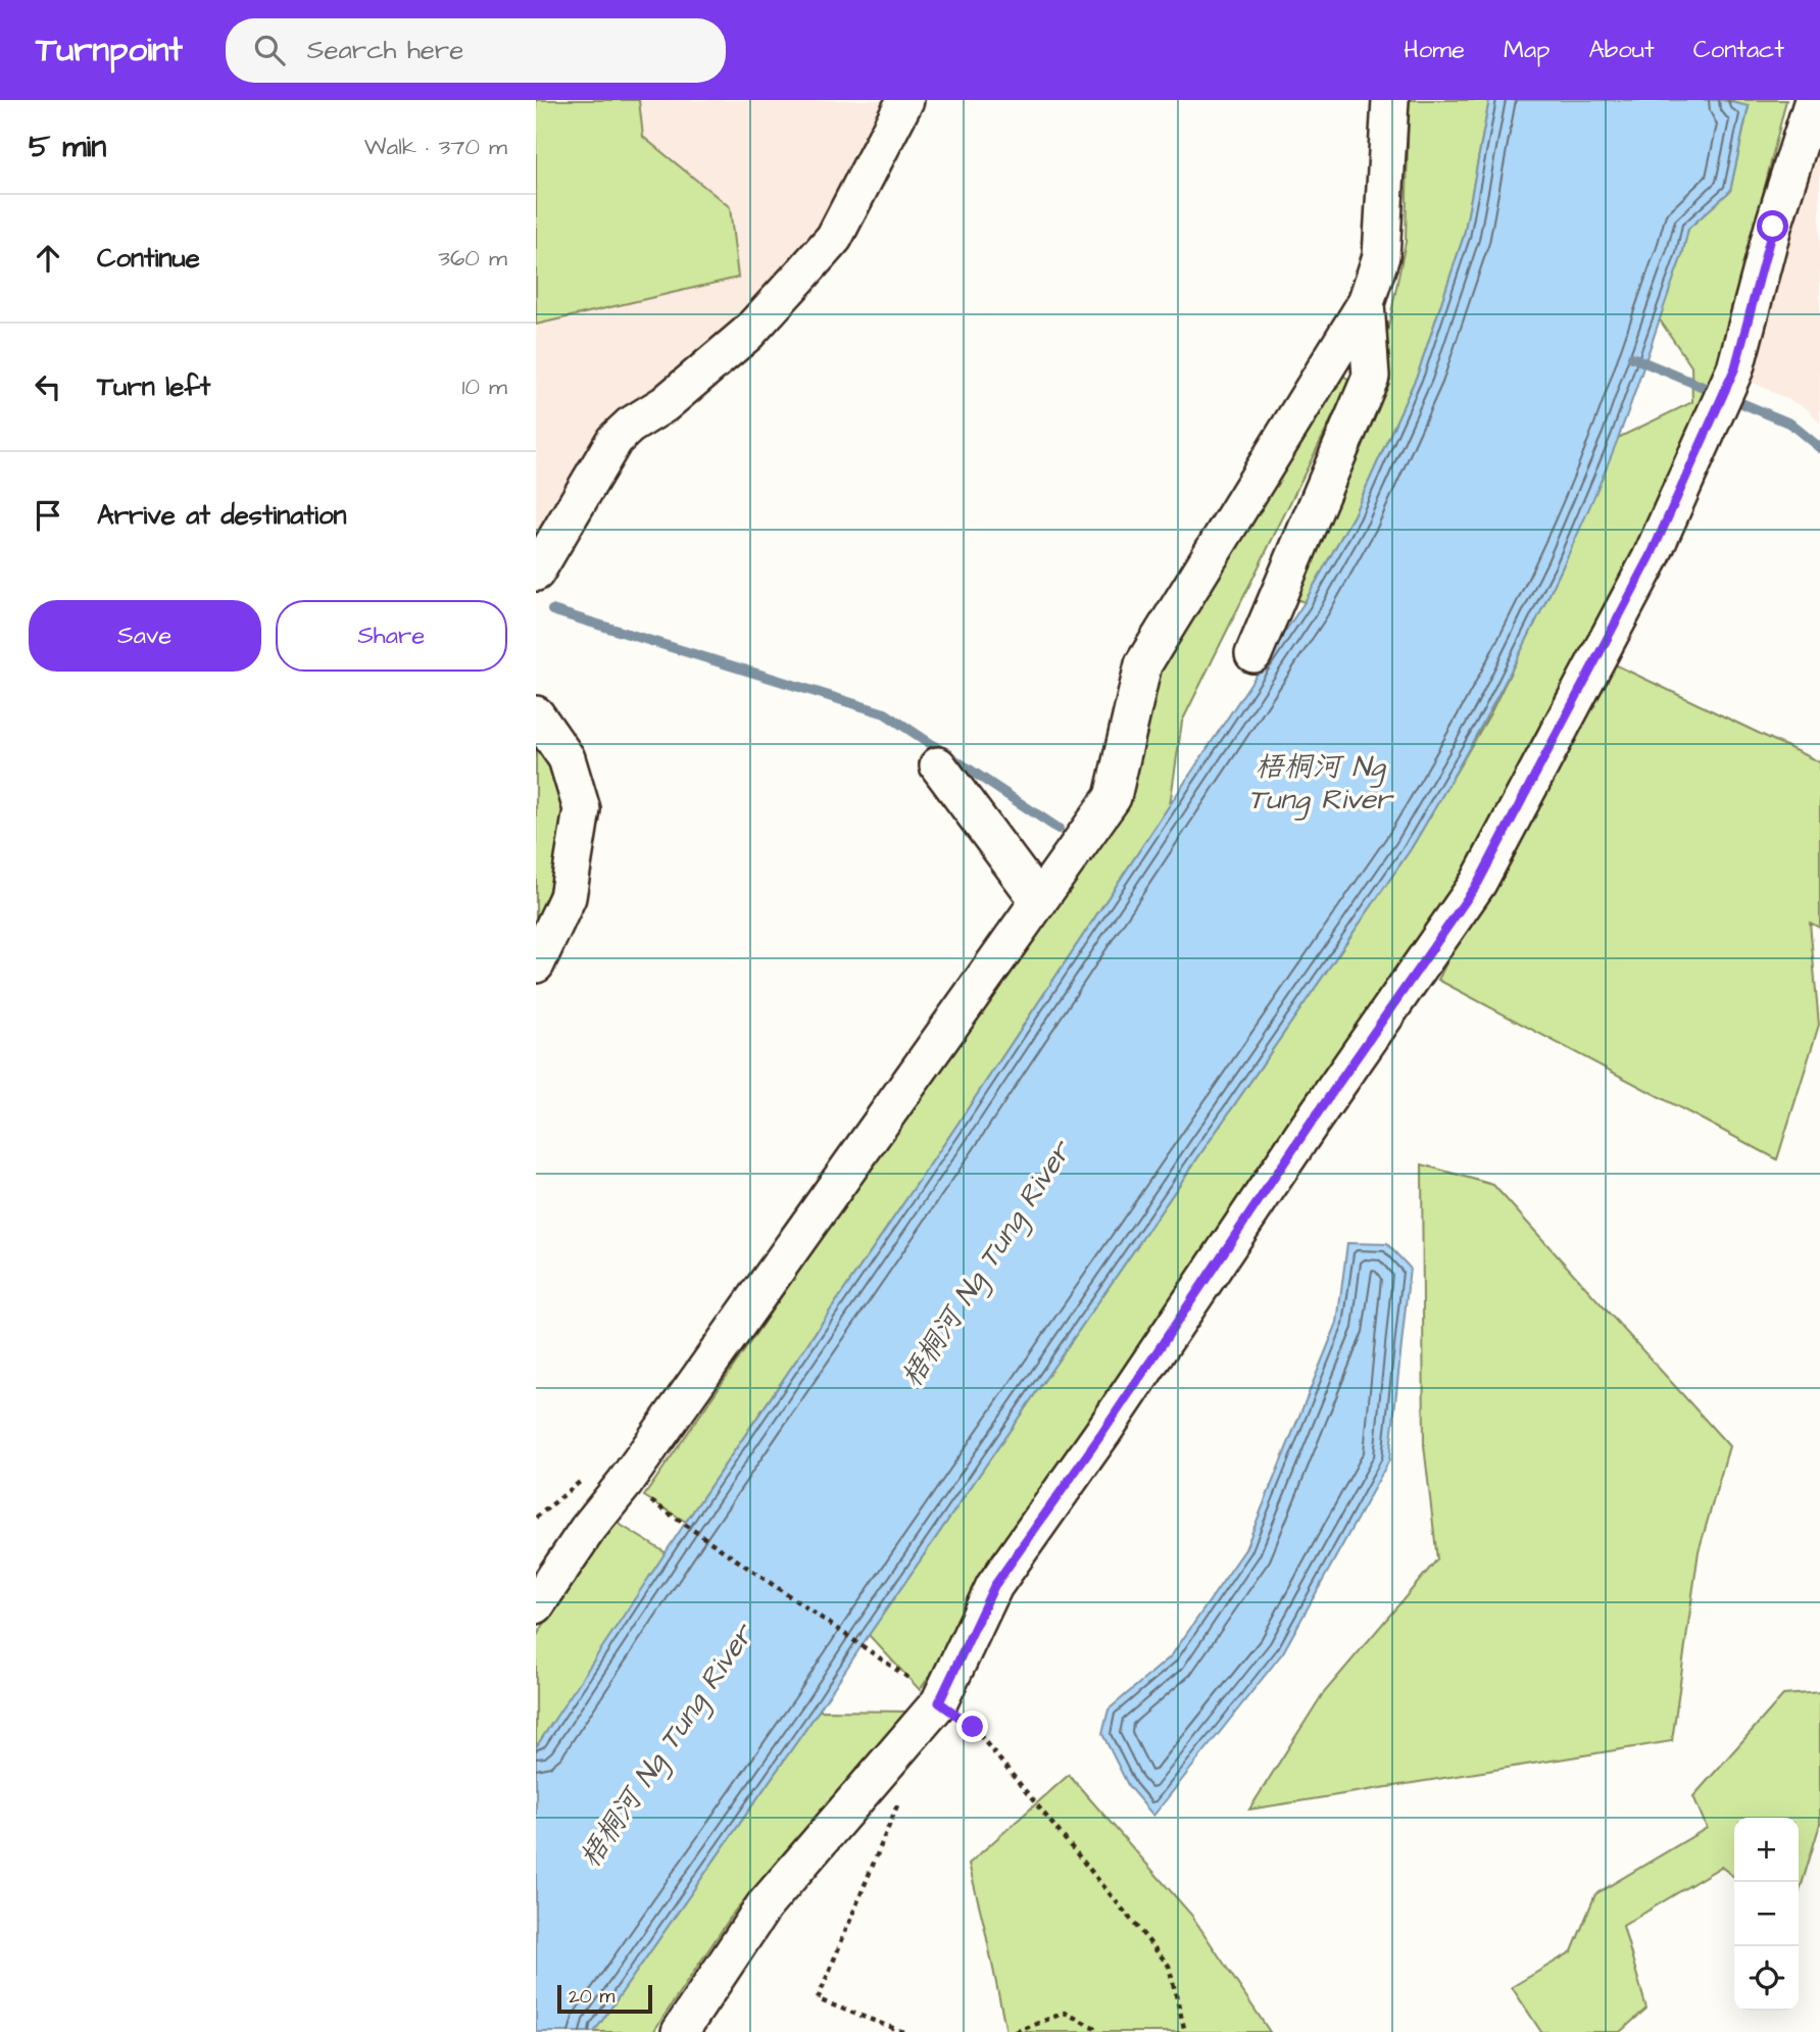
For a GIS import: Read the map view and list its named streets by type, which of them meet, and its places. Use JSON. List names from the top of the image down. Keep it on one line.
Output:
{"water":["梧桐河 Ng Tung River"],"scale_bar":"20 m","page":{"header":"Turnpoint","search":"Search here","nav":["Home","Map","About","Contact"],"heading":["5 min","Walk · 370 m"],"list":[["Continue","360 m"],["Turn left","10 m"],"Arrive at destination"],"buttons":["Save","Share"],"map_buttons":["+","−"],"scale":"20 m"}}
